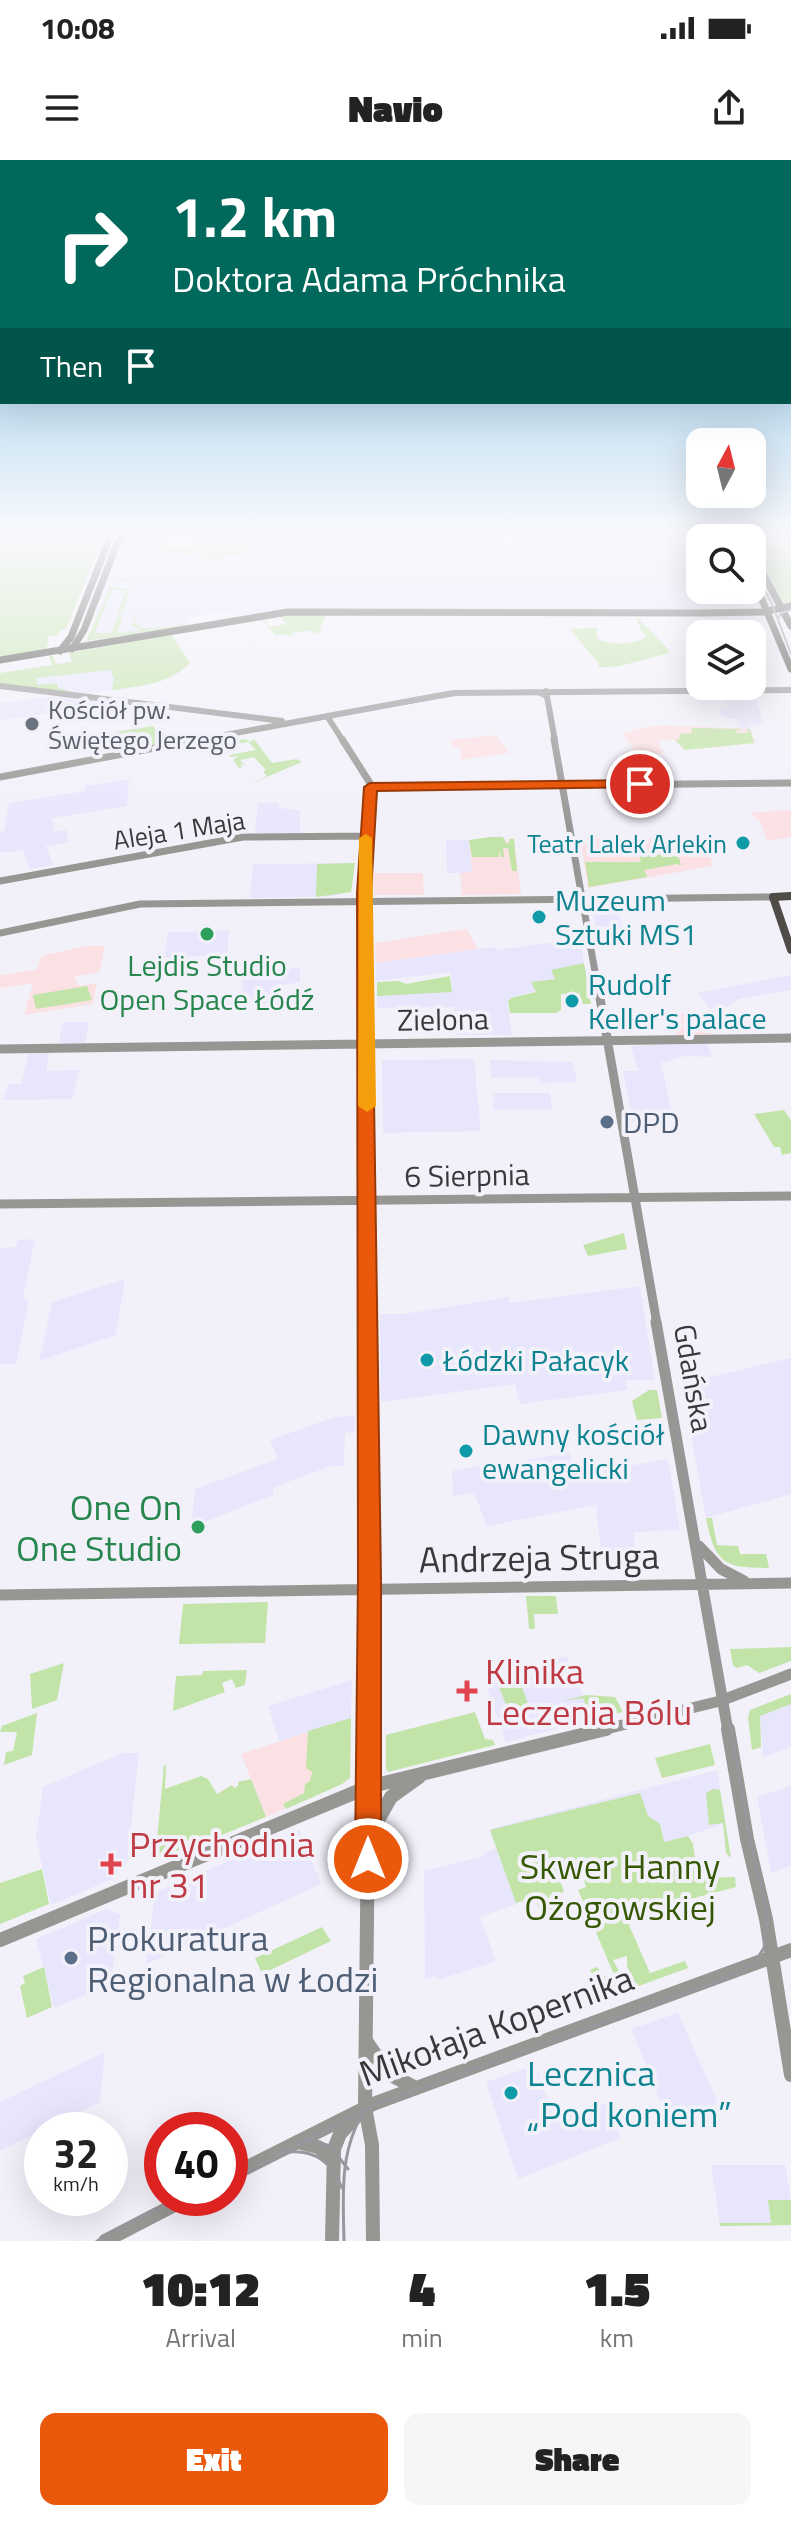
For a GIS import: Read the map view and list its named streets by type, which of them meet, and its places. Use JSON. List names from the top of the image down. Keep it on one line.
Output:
{"streets":{"street":["Aleja 1 Maja","Zielona","6 Sierpnia","Gdańska","Andrzeja Struga","Mikołaja Kopernika"]},"crossings":[["Zielona","Gdańska"],["6 Sierpnia","Gdańska"],["Gdańska","Andrzeja Struga"],["Gdańska","Mikołaja Kopernika"]],"parks":["Skwer Hanny Ożogowskiej"],"places":{"other":["Kościół pw. Świętego Jerzego","Teatr Lalek Arlekin","Muzeum Sztuki MS1","Lejdis Studio Open Space Łódź","Rudolf Keller's palace","DPD","Łódzki Pałacyk","Dawny kościół ewangelicki","One On One Studio","Prokuratura Regionalna w Łodzi","Lecznica „Pod koniem”"],"health":["Klinika Leczenia Bólu","Przychodnia nr 31"]},"north":"top","page":{"status":"10:08","header":"Navio","turn":["1.2 km","Doktora Adama Próchnika"],"then":"Then","speed":"32 km/h","limit":"40","eta":["10:12","Arrival","4","min","1.5","km"],"buttons":["Exit","Share"]}}
